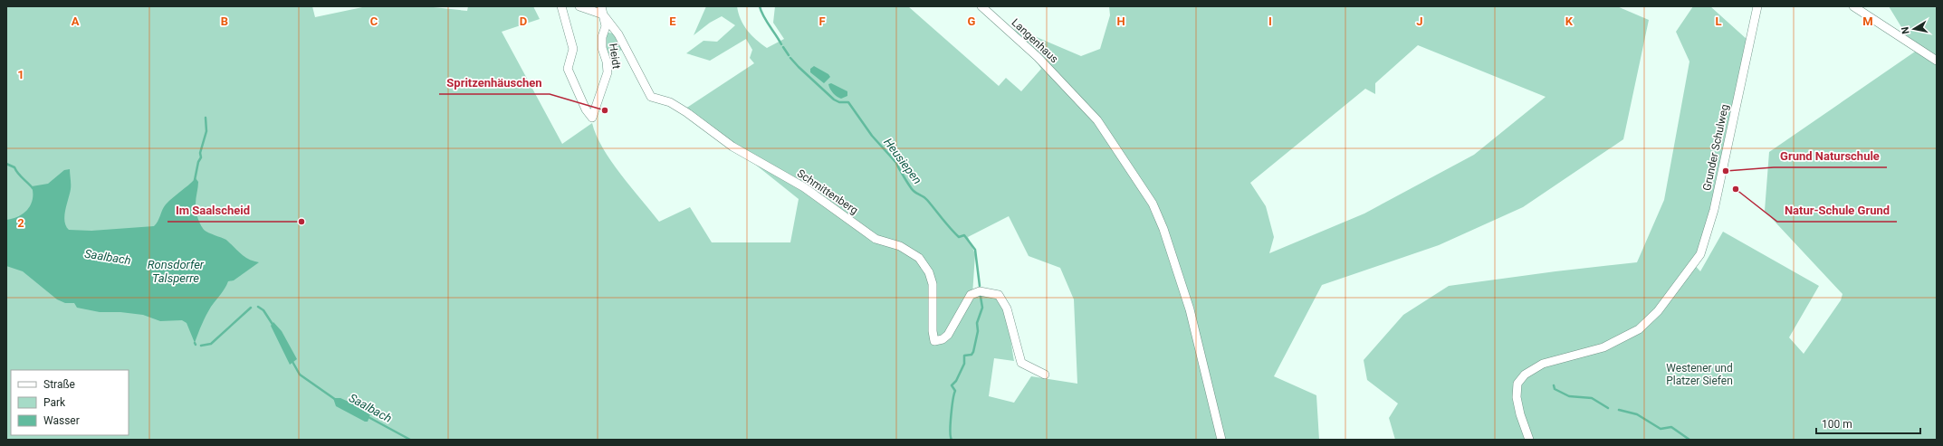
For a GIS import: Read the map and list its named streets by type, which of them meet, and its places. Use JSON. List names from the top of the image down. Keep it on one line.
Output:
{"streets":{"street":["Langenhaus","Heidt","Grunder Schulweg","Schmittenberg"]},"crossings":[["Heidt","Schmittenberg"]],"water":["Heusiepen","Saalbach","Ronsdorfer Talsperre"],"parks":["Westener und Platzer Siefen"],"places":["Spritzenhäuschen","Grund Naturschule","Natur-Schule Grund","Im Saalscheid"],"legend":["Straße","Park","Wasser"],"scale_bar":"100 m","north":"left","grid":{"columns":["A","B","C","D","E","F","G","H","I","J","K","L","M"],"rows":["1","2"]}}
